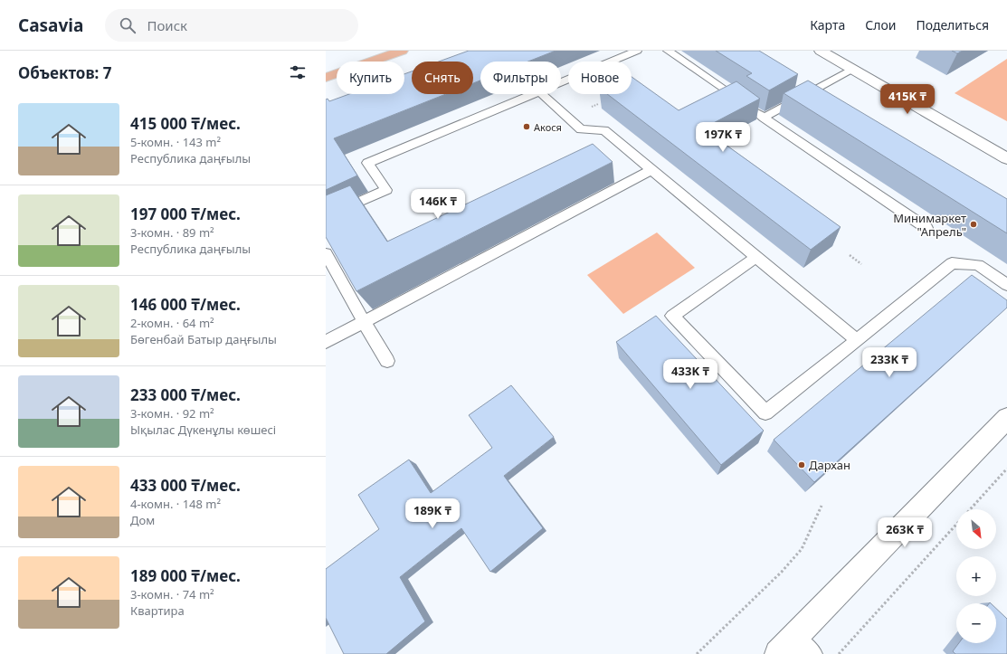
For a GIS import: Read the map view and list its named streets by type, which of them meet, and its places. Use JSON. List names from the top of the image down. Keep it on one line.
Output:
{"places":["Акося","Минимаркет \"Апрель\"","Дархан"],"north":"bottom right","page":{"header":"Casavia","search":"Поиск","nav":["Карта","Слои","Поделиться"],"heading":"Объектов: 7","chip":["Купить","Снять","Фильтры","Новое"],"price":["415K ₸","197K ₸","146K ₸","233K ₸","433K ₸","189K ₸","263K ₸"],"list":[{"name":"415 000 ₸/мес.","note":"5-комн. · 143 m² · Республика даңғылы"},{"name":"197 000 ₸/мес.","note":"3-комн. · 89 m² · Республика даңғылы"},{"name":"146 000 ₸/мес.","note":"2-комн. · 64 m² · Бөгенбай Батыр даңғылы"},{"name":"233 000 ₸/мес.","note":"3-комн. · 92 m² · Ықылас Дүкенұлы көшесі"},{"name":"433 000 ₸/мес.","note":"4-комн. · 148 m² · Дом"},{"name":"189 000 ₸/мес.","note":"3-комн. · 74 m² · Квартира"}],"map_buttons":["+","−"]}}
